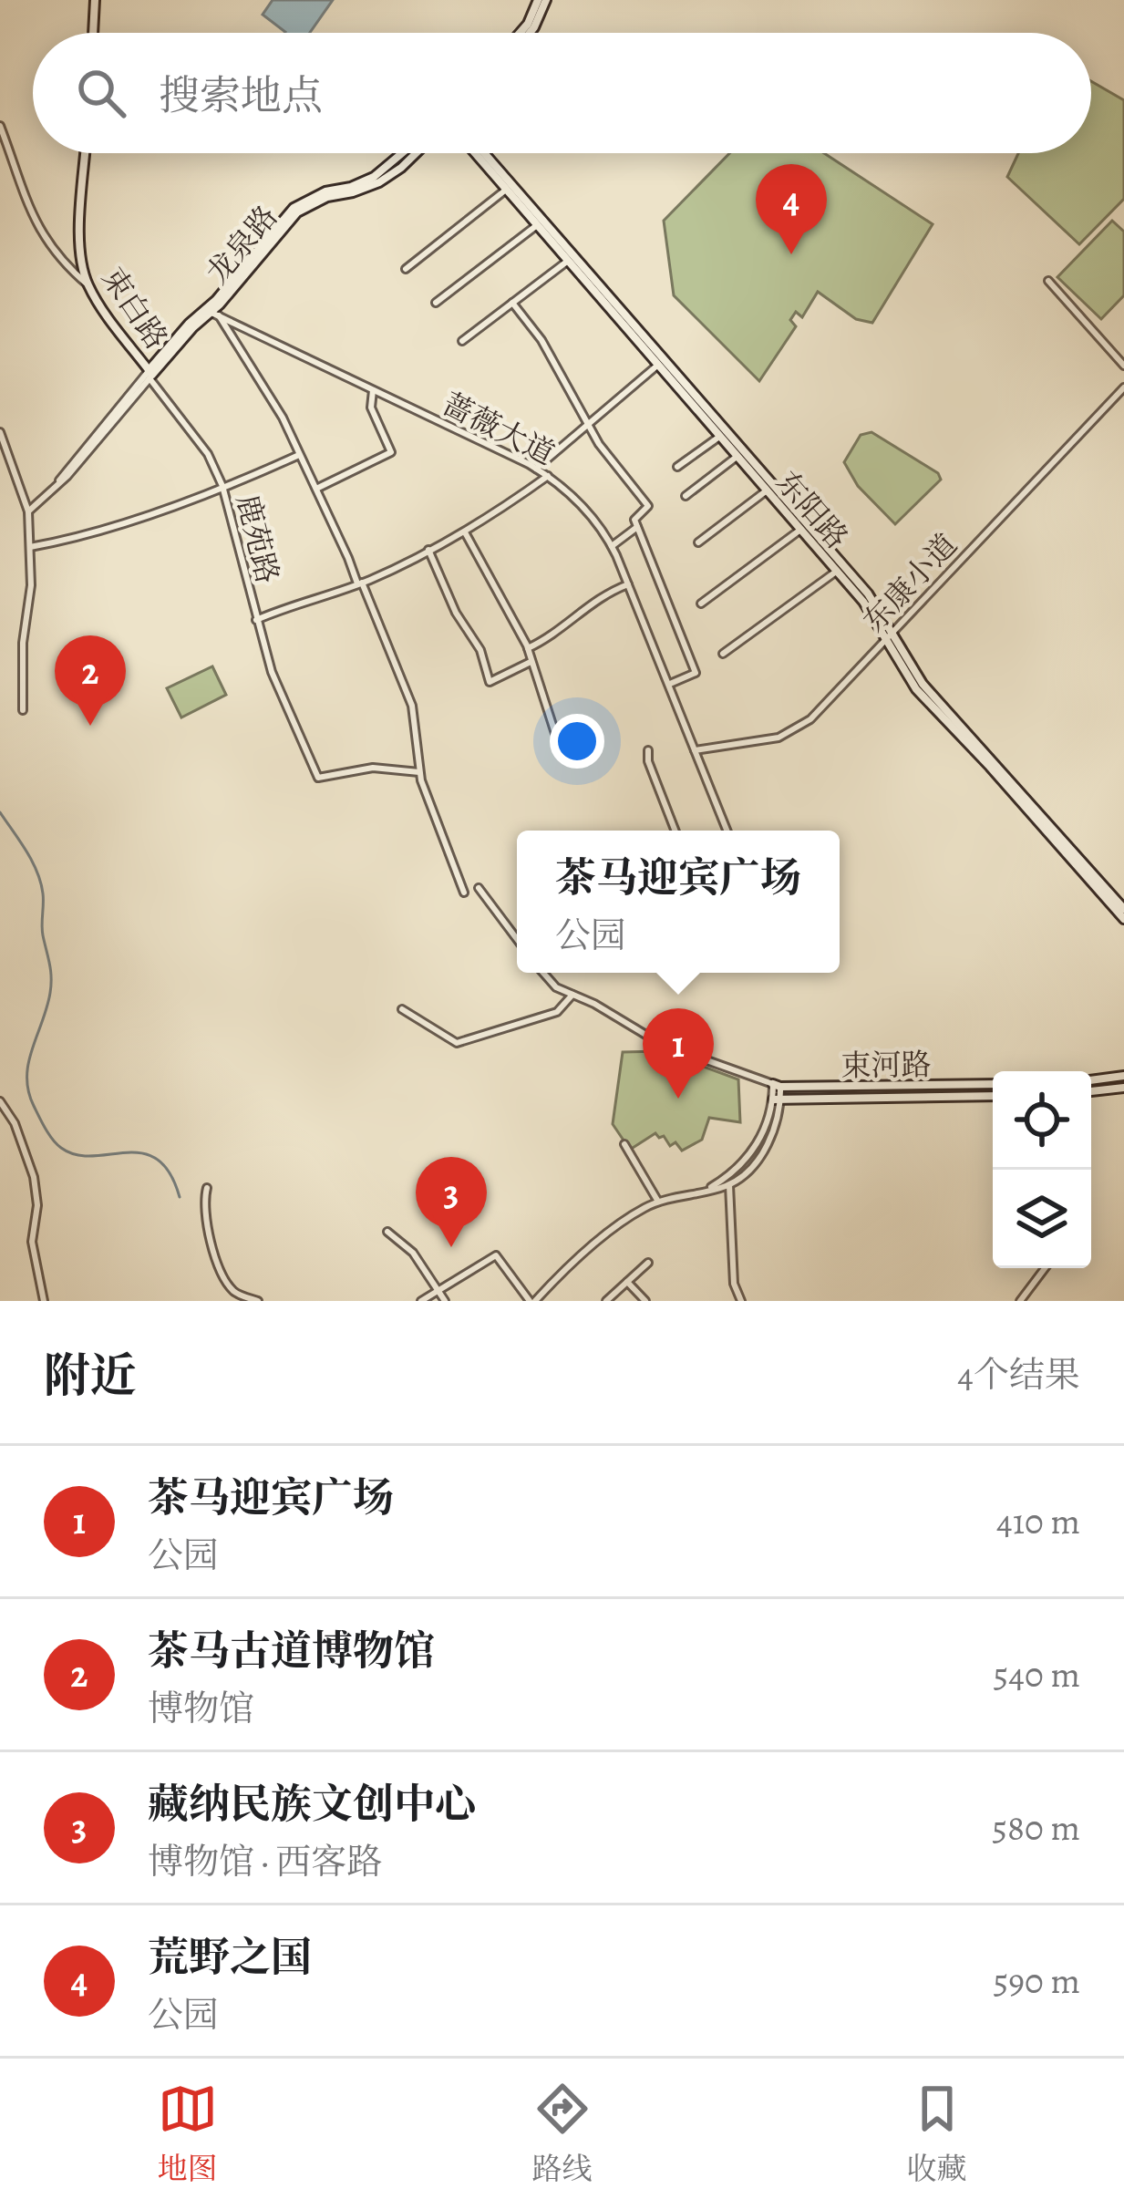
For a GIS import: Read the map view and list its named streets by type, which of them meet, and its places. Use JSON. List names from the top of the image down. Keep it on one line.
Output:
{"streets":{"main road":["龙泉路","束白路","东阳路","束河路"],"street":["蔷薇大道","鹿苑路","东康小道"]},"crossings":[["龙泉路","束白路"],["龙泉路","蔷薇大道"],["龙泉路","鹿苑路"],["束白路","鹿苑路"],["蔷薇大道","东康小道"],["东阳路","东康小道"]],"page":{"search":"搜索地点","pins":["4","2","1","3"],"popup":["茶马迎宾广场","公园"],"heading":["附近","4个结果"],"list":[{"mark":"1","name":"茶马迎宾广场","note":"公园","value":"410 m"},{"mark":"2","name":"茶马古道博物馆","note":"博物馆","value":"540 m"},{"mark":"3","name":"藏纳民族文创中心","note":"博物馆 · 西客路","value":"580 m"},{"mark":"4","name":"荒野之国","note":"公园","value":"590 m"}],"nav":["地图","路线","收藏"]}}
